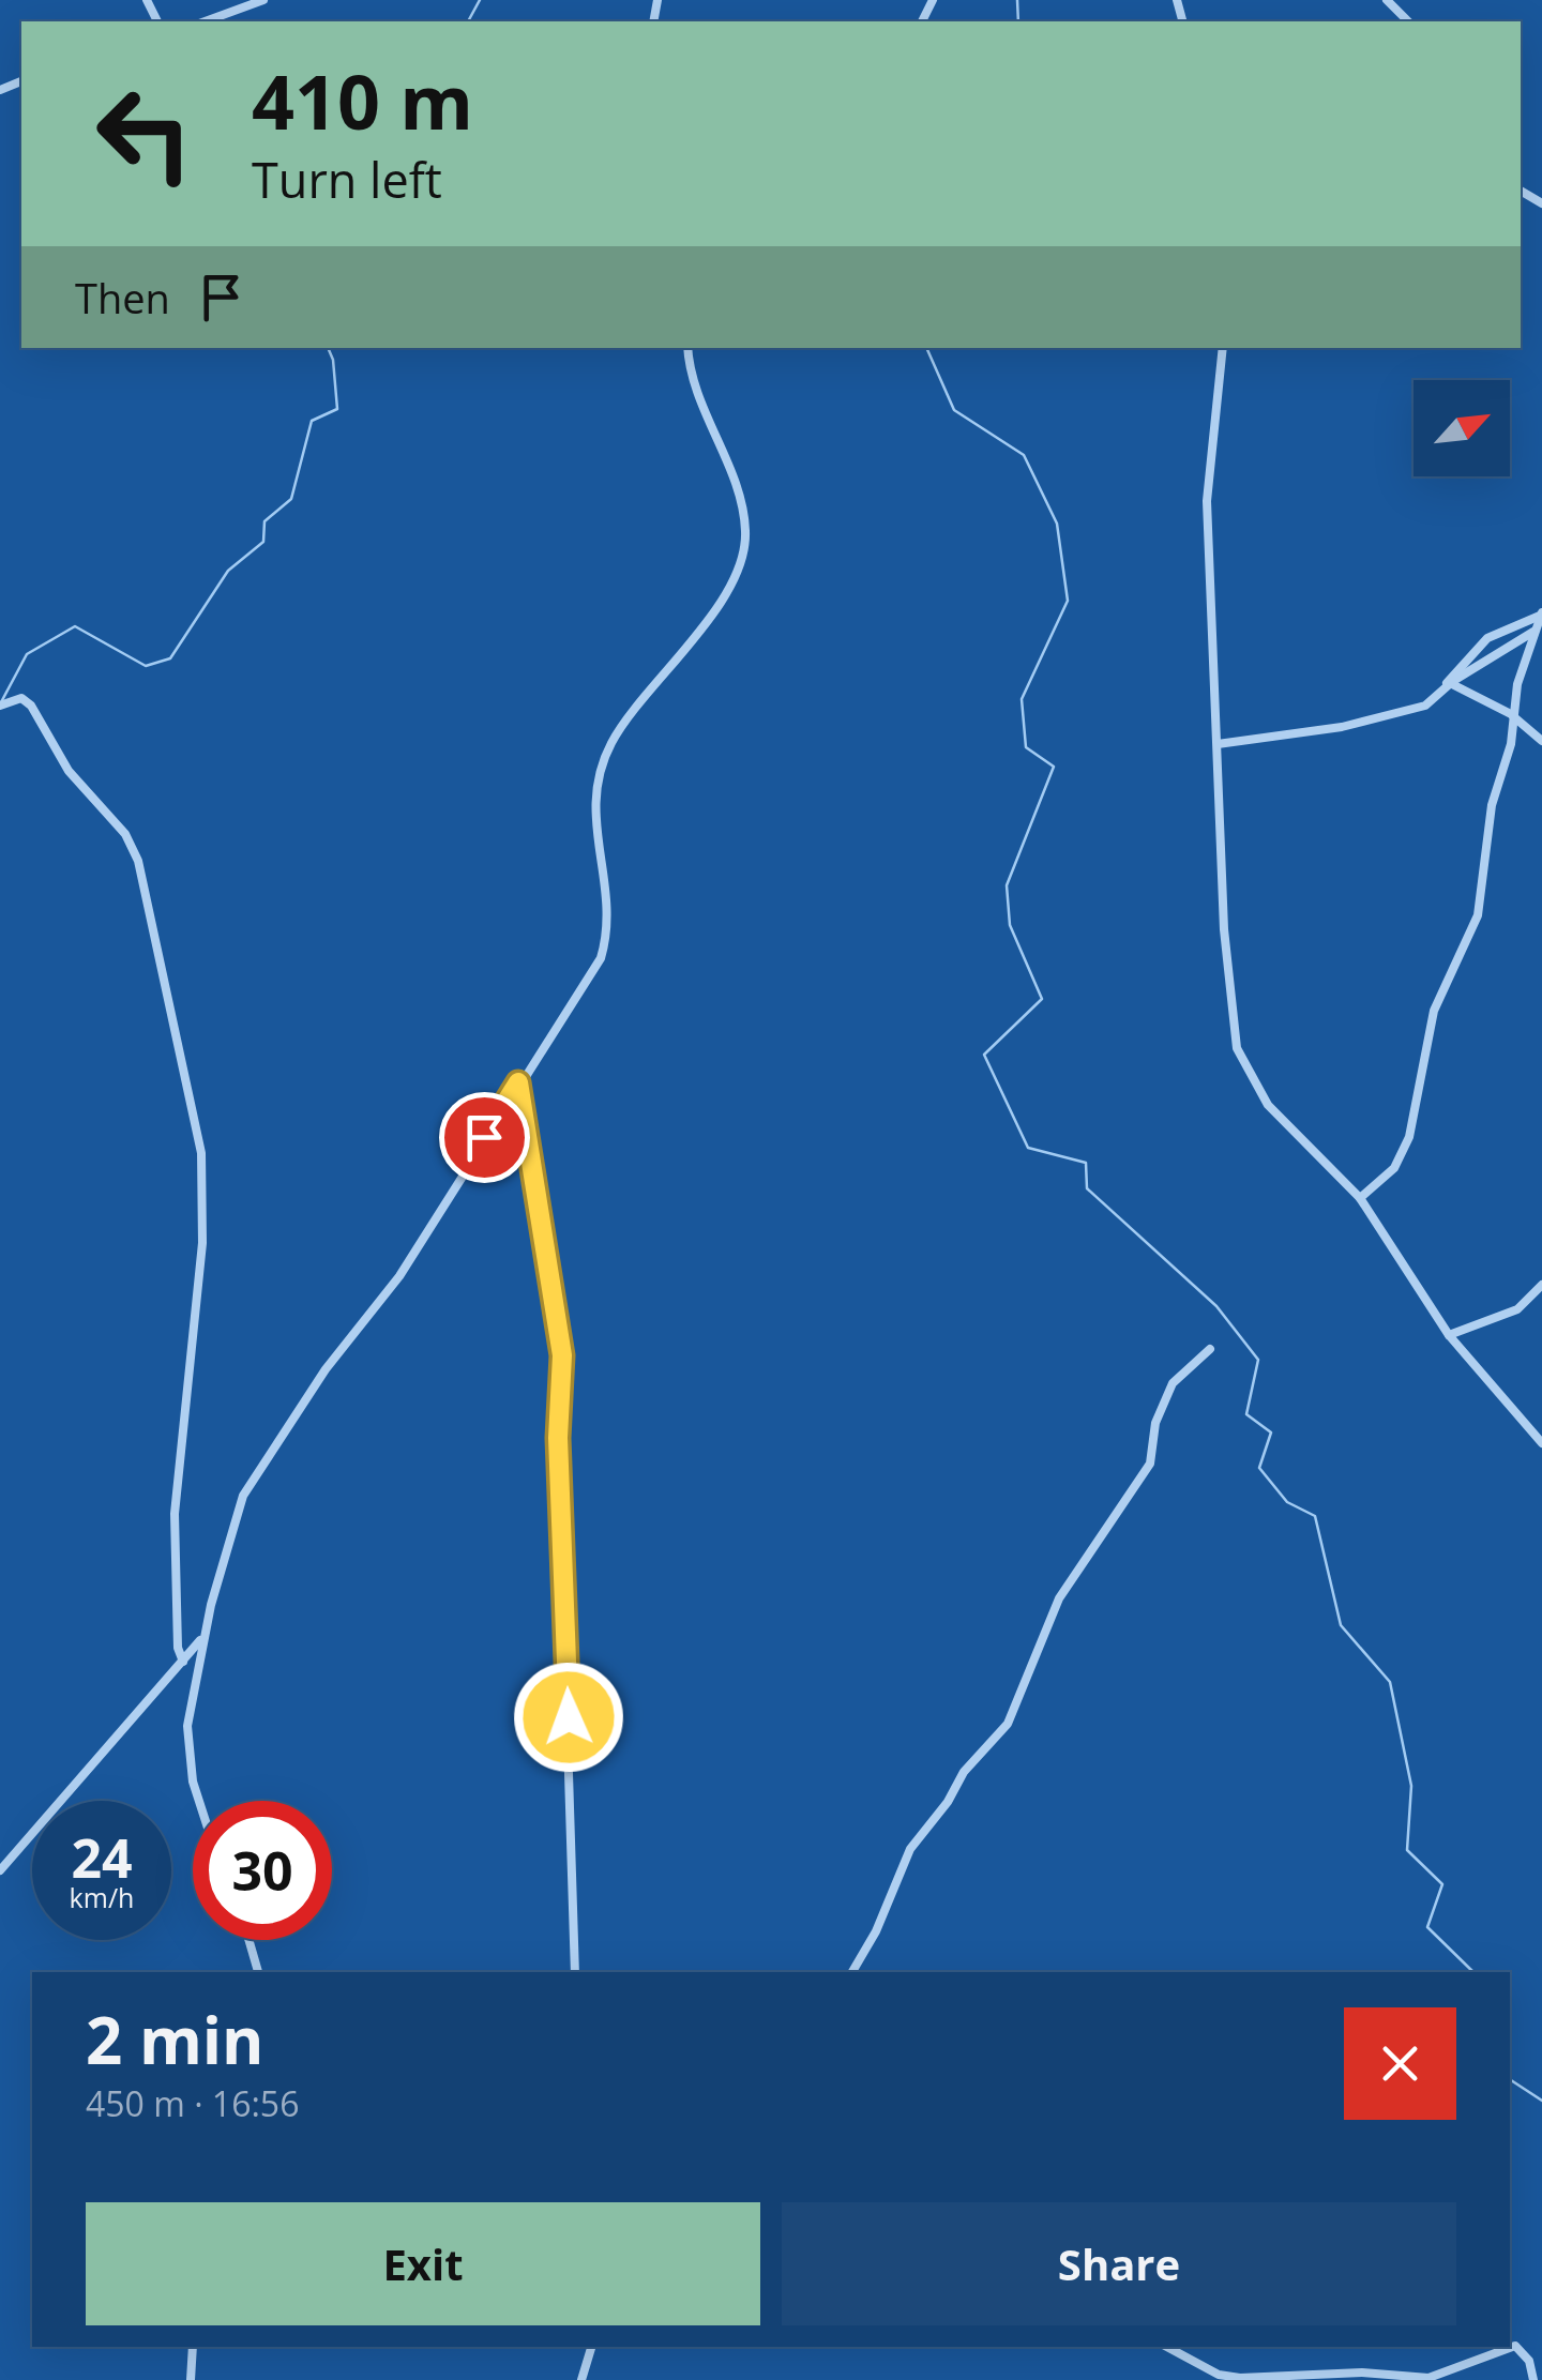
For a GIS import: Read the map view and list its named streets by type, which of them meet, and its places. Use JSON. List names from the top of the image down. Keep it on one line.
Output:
{"north":"top right","page":{"turn":["410 m","Turn left"],"then":"Then","speed":"24 km/h","limit":"30","heading":["2 min","450 m · 16:56"],"buttons":["Exit","Share"]}}
